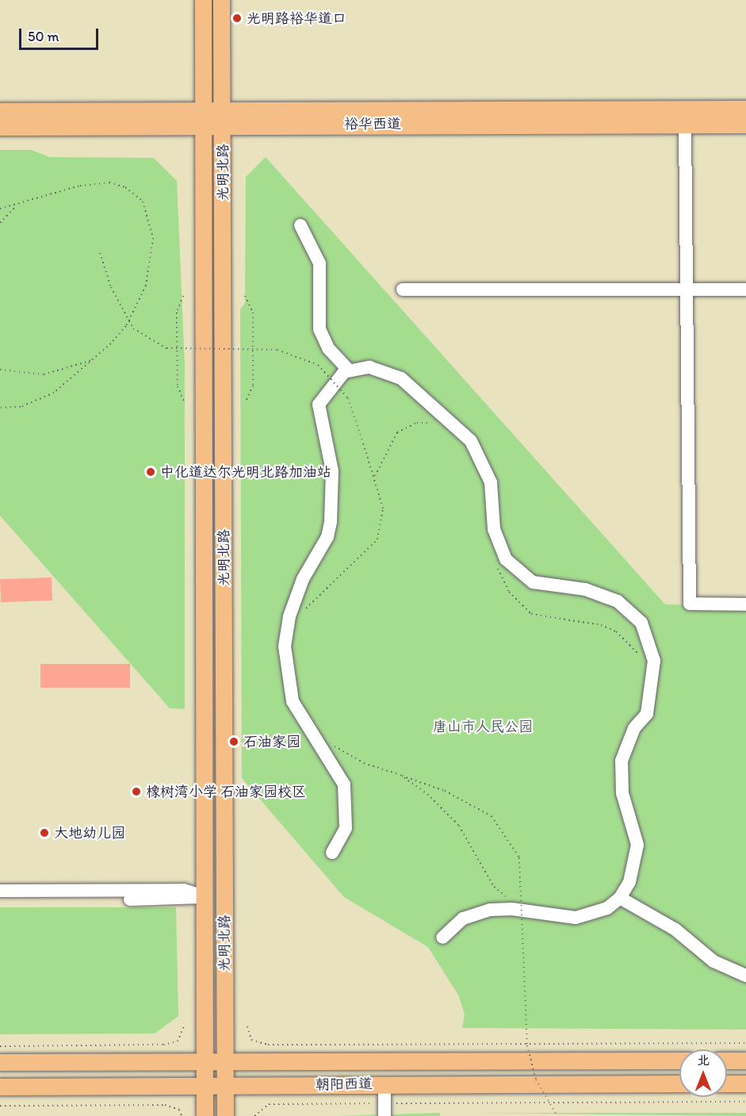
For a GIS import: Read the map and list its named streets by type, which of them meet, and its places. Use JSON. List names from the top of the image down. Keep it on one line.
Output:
{"streets":{"main road":["裕华西道","光明北路","朝阳西道"]},"crossings":[["裕华西道","光明北路"],["光明北路","朝阳西道"]],"parks":["唐山市人民公园"],"places":["光明路裕华道口","中化道达尔光明北路加油站","石油家园","橡树湾小学 石油家园校区","大地幼儿园"],"scale_bar":"50 m","north":"top"}
